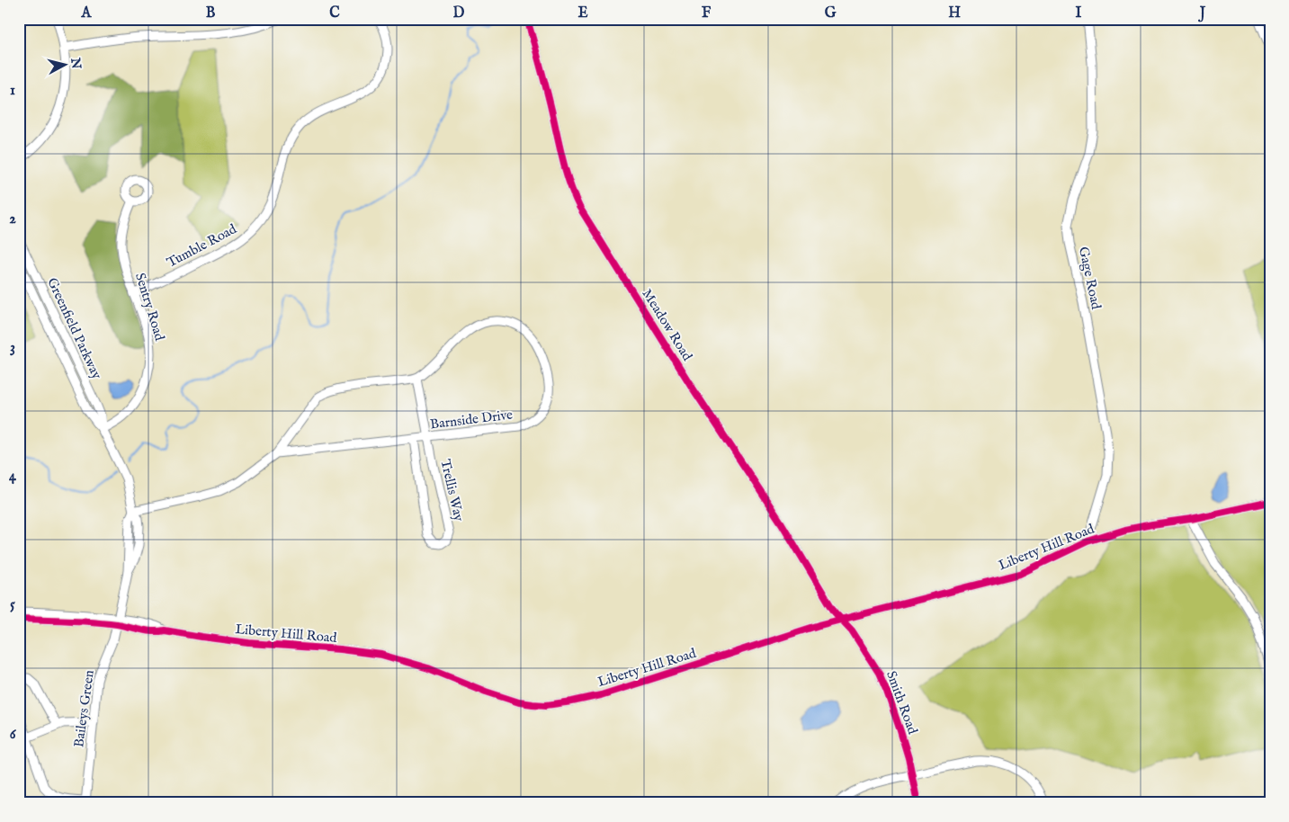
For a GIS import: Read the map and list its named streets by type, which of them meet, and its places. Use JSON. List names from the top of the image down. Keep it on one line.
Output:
{"streets":{"street":["Tumble Road","Gage Road","Sentry Road","Meadow Road","Greenfield Parkway","Barnside Drive","Trellis Way","Liberty Hill Road","Smith Road","Baileys Green"]},"crossings":[["Tumble Road","Sentry Road"],["Gage Road","Liberty Hill Road"],["Sentry Road","Greenfield Parkway"],["Meadow Road","Liberty Hill Road"],["Meadow Road","Smith Road"],["Greenfield Parkway","Liberty Hill Road"],["Greenfield Parkway","Baileys Green"],["Barnside Drive","Trellis Way"],["Liberty Hill Road","Smith Road"],["Liberty Hill Road","Baileys Green"]],"north":"right","grid":{"columns":["A","B","C","D","E","F","G","H","I","J"],"rows":["1","2","3","4","5","6"]}}
